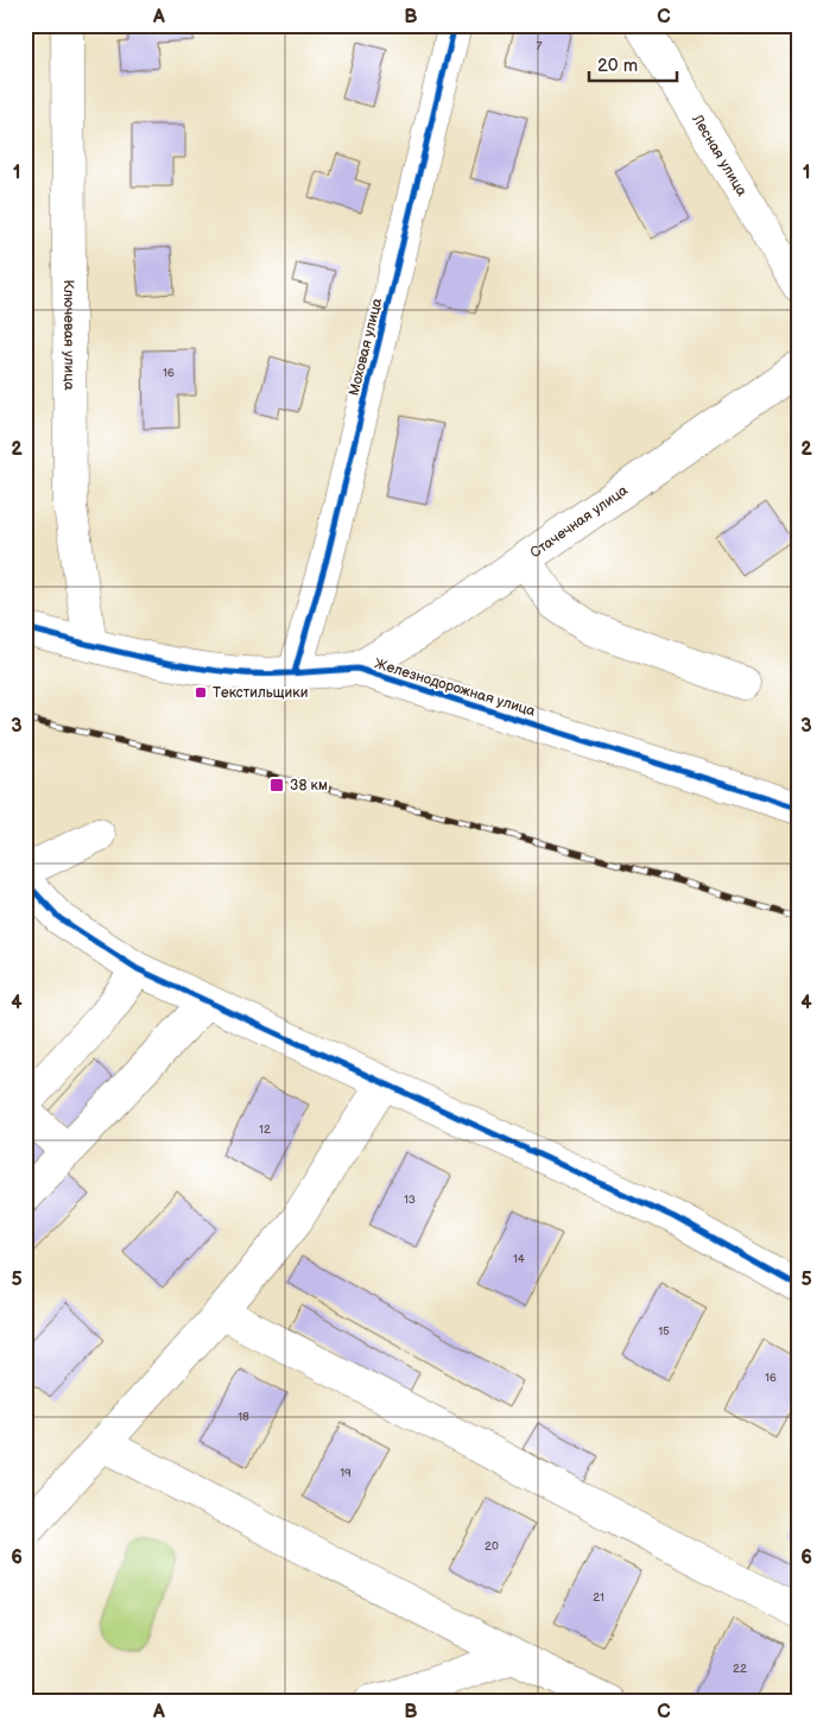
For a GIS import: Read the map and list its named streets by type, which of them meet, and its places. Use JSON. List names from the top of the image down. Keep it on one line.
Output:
{"streets":{"street":["Лесная улица","Ключевая улица","Моховая улица","Стачечная улица","Железнодорожная улица"]},"crossings":[["Ключевая улица","Железнодорожная улица"],["Моховая улица","Железнодорожная улица"],["Стачечная улица","Железнодорожная улица"]],"places":{"transit":["Текстильщики","38 км"]},"house_numbers":["7","16","12","13","14","15","16","18","19","20","21","22"],"scale_bar":"20 m","grid":{"columns":["A","B","C"],"rows":["1","2","3","4","5","6"]}}
